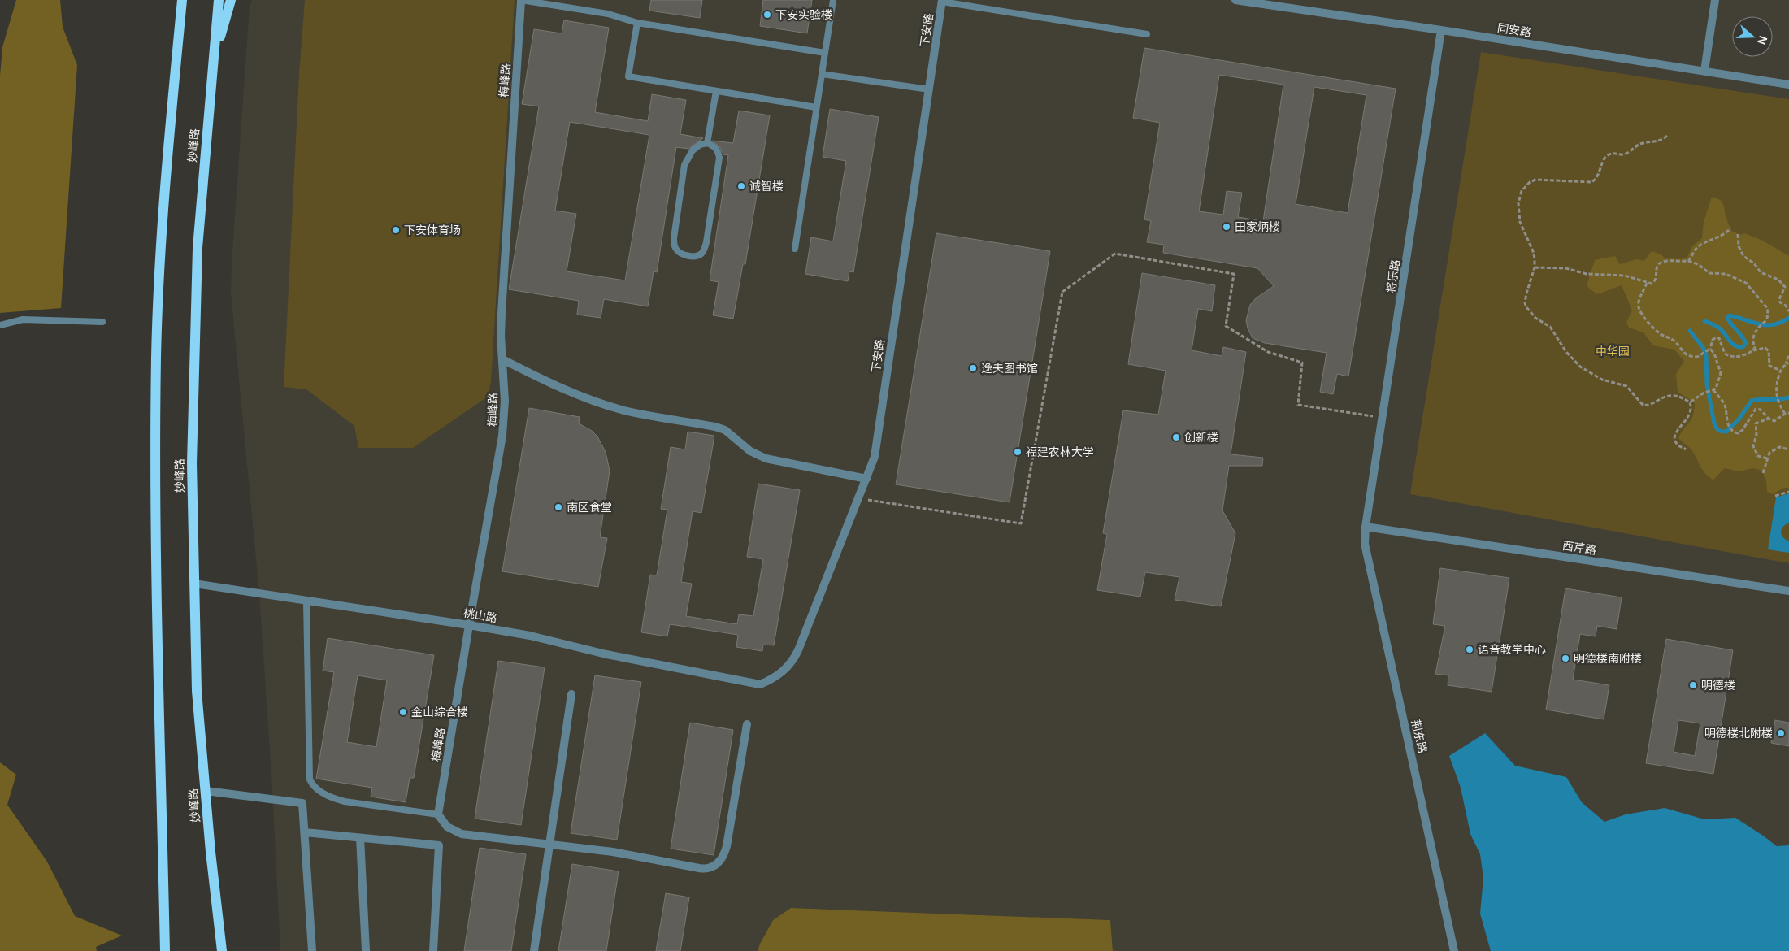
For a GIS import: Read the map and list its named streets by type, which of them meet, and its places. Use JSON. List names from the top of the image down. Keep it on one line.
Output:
{"streets":{"main road":["妙峰路"],"street":["下安路","同安路","梅峰路","将乐路","西芹路","桃山路","荆东路"]},"crossings":[["下安路","桃山路"],["同安路","将乐路"],["梅峰路","桃山路"],["妙峰路","桃山路"],["将乐路","西芹路"],["将乐路","荆东路"],["西芹路","荆东路"]],"parks":["中华园"],"places":["下安实验楼","诚智楼","田家炳楼","下安体育场","逸夫图书馆","创新楼","福建农林大学","南区食堂","语音教学中心","明德楼南附楼","明德楼","金山综合楼","明德楼北附楼"],"north":"right"}
